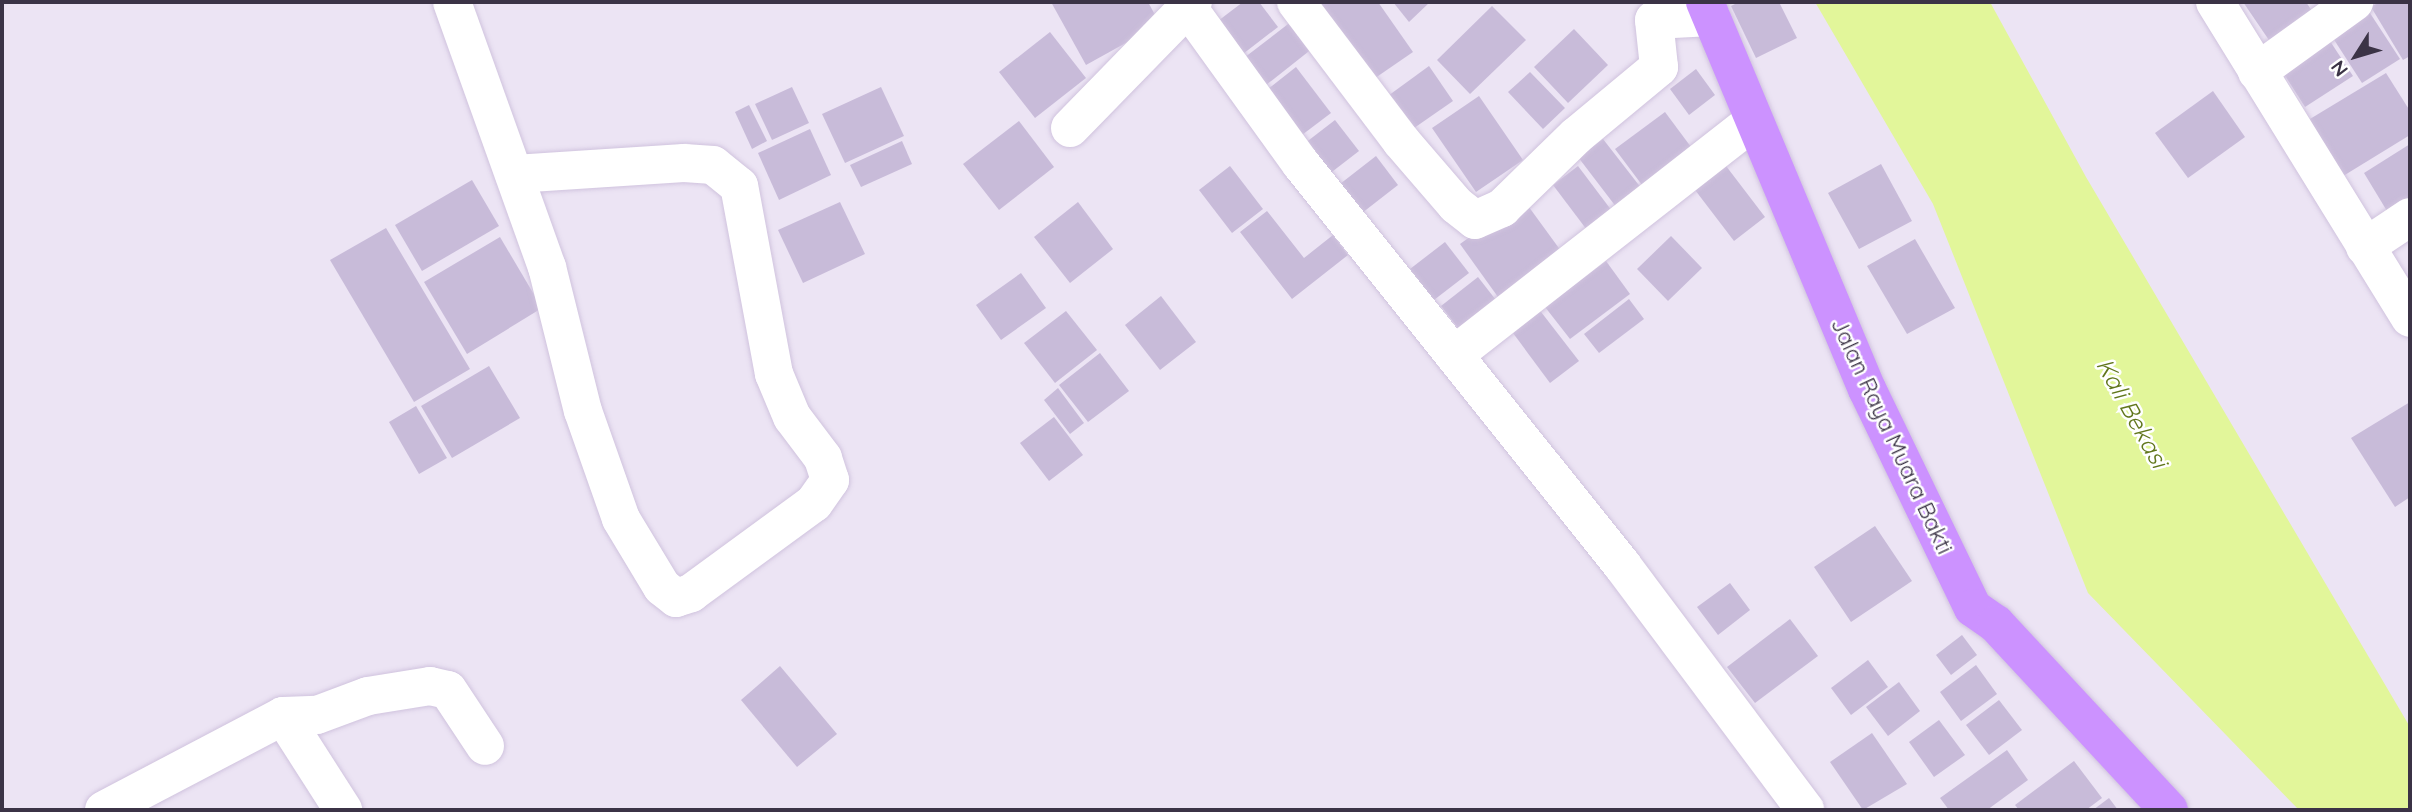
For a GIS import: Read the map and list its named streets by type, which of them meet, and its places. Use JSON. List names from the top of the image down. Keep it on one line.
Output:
{"streets":{"main road":["Jalan Raya Muara Bakti"]},"water":["Kali Bekasi"],"north":"bottom left"}
